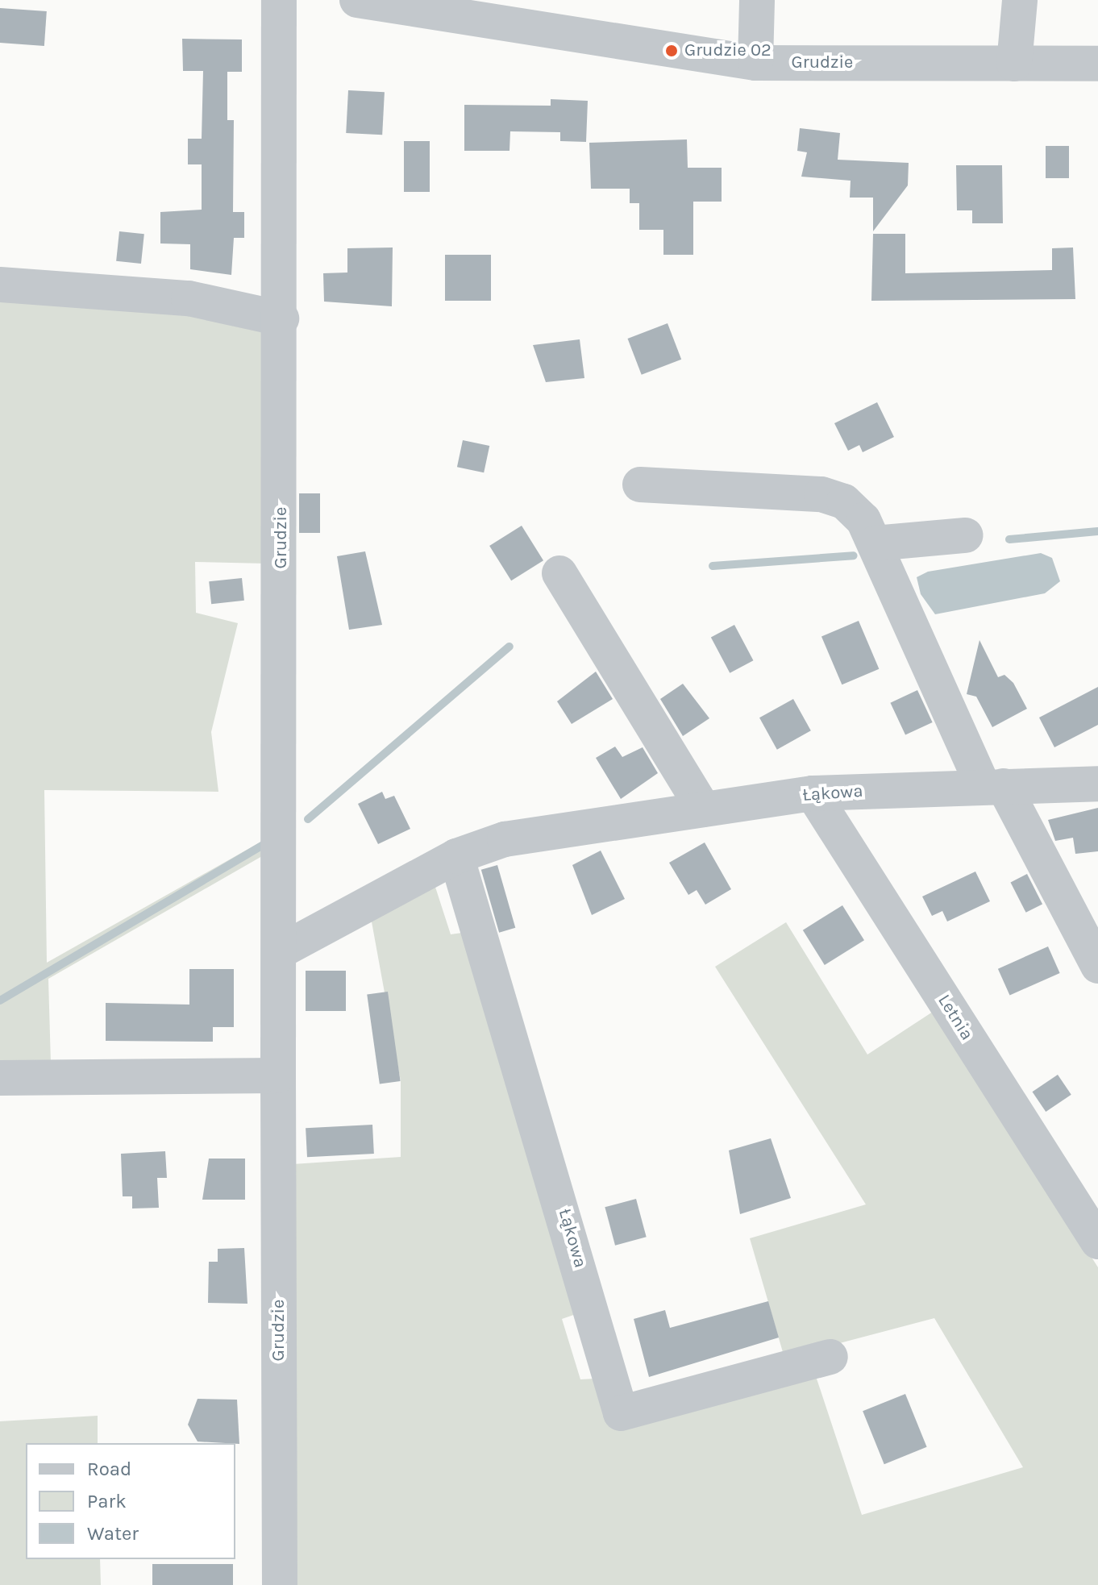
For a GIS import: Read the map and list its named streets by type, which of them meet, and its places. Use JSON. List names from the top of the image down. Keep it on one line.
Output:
{"streets":{"street":["Grudzie","Łąkowa","Letnia"]},"crossings":[["Grudzie","Łąkowa"],["Łąkowa","Letnia"]],"places":["Grudzie 02"],"legend":["Road","Park","Water"]}
